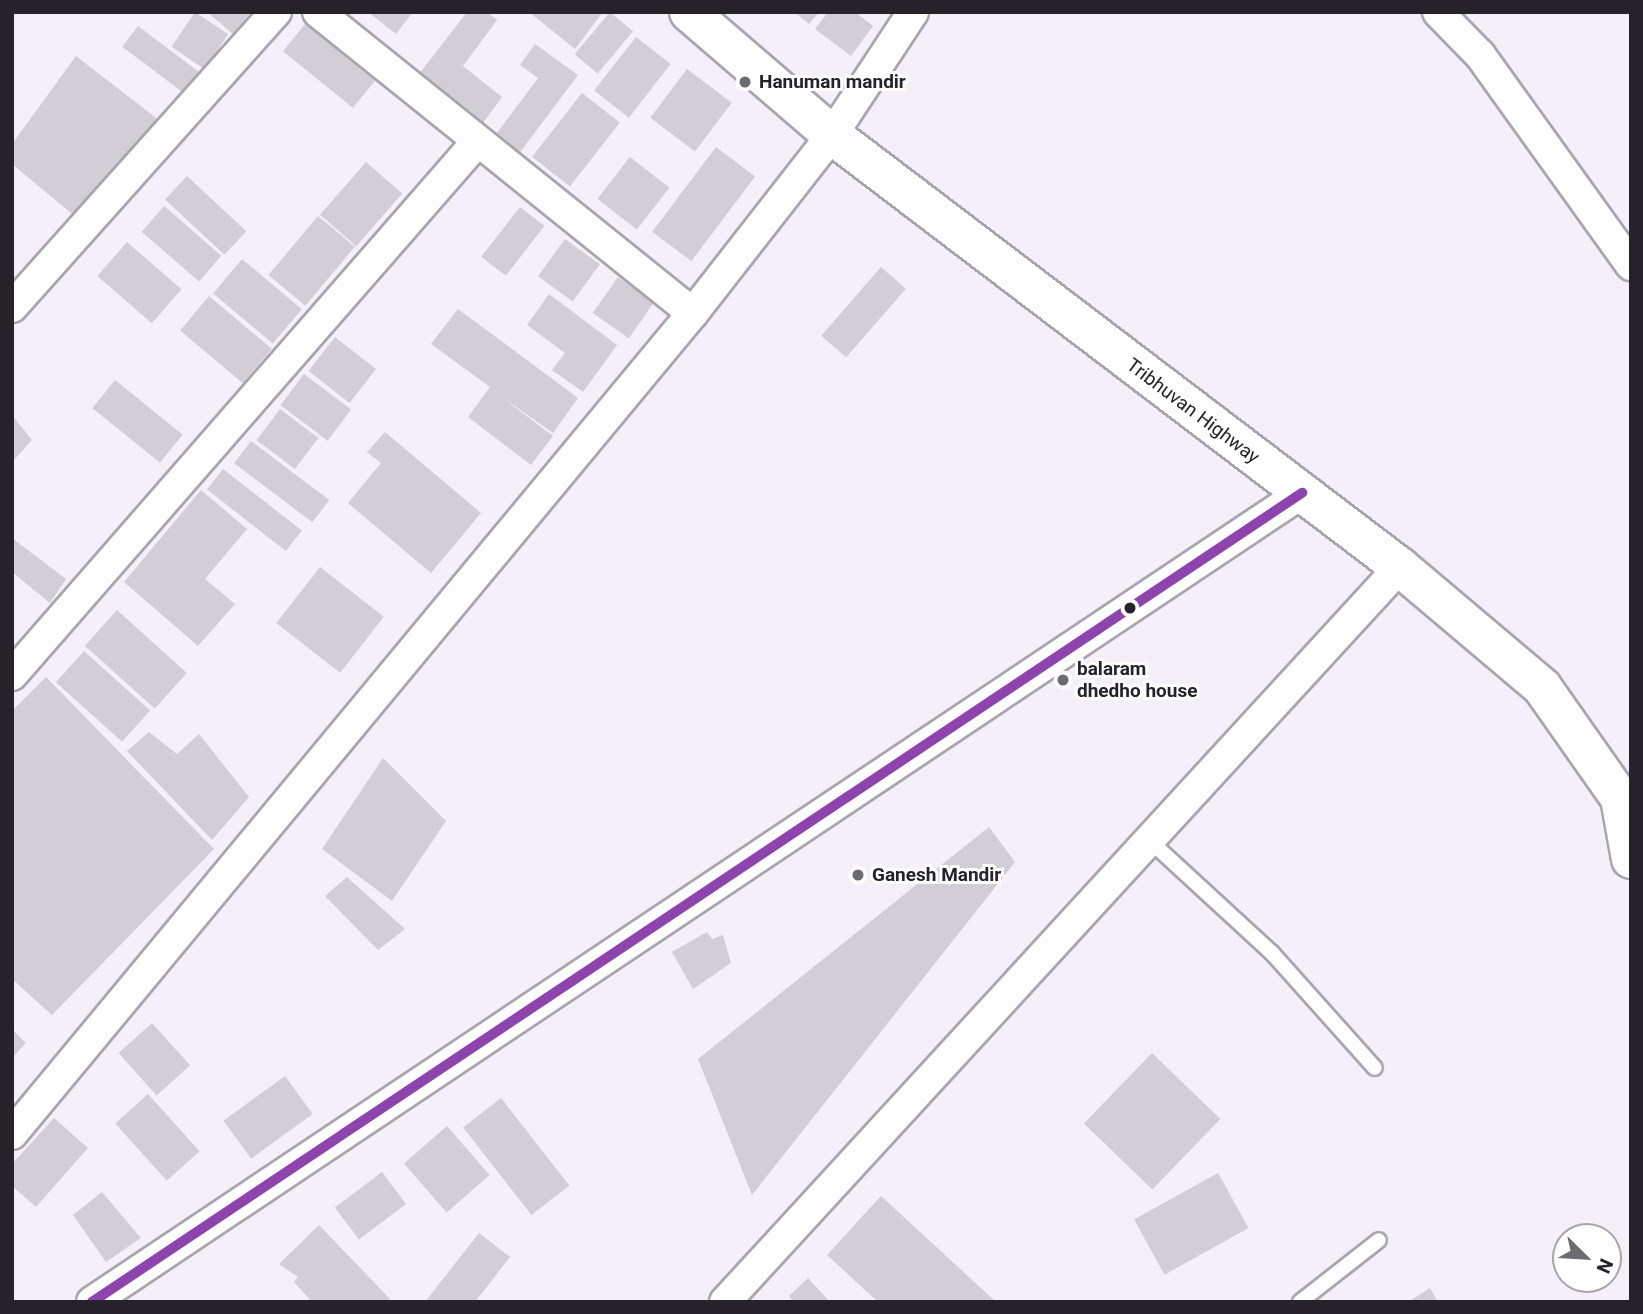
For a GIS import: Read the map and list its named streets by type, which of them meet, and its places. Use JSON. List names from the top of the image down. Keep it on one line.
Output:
{"streets":{"main road":["Tribhuvan Highway"]},"places":["Hanuman mandir","balaram dhedho house","Ganesh Mandir"],"north":"bottom right"}
